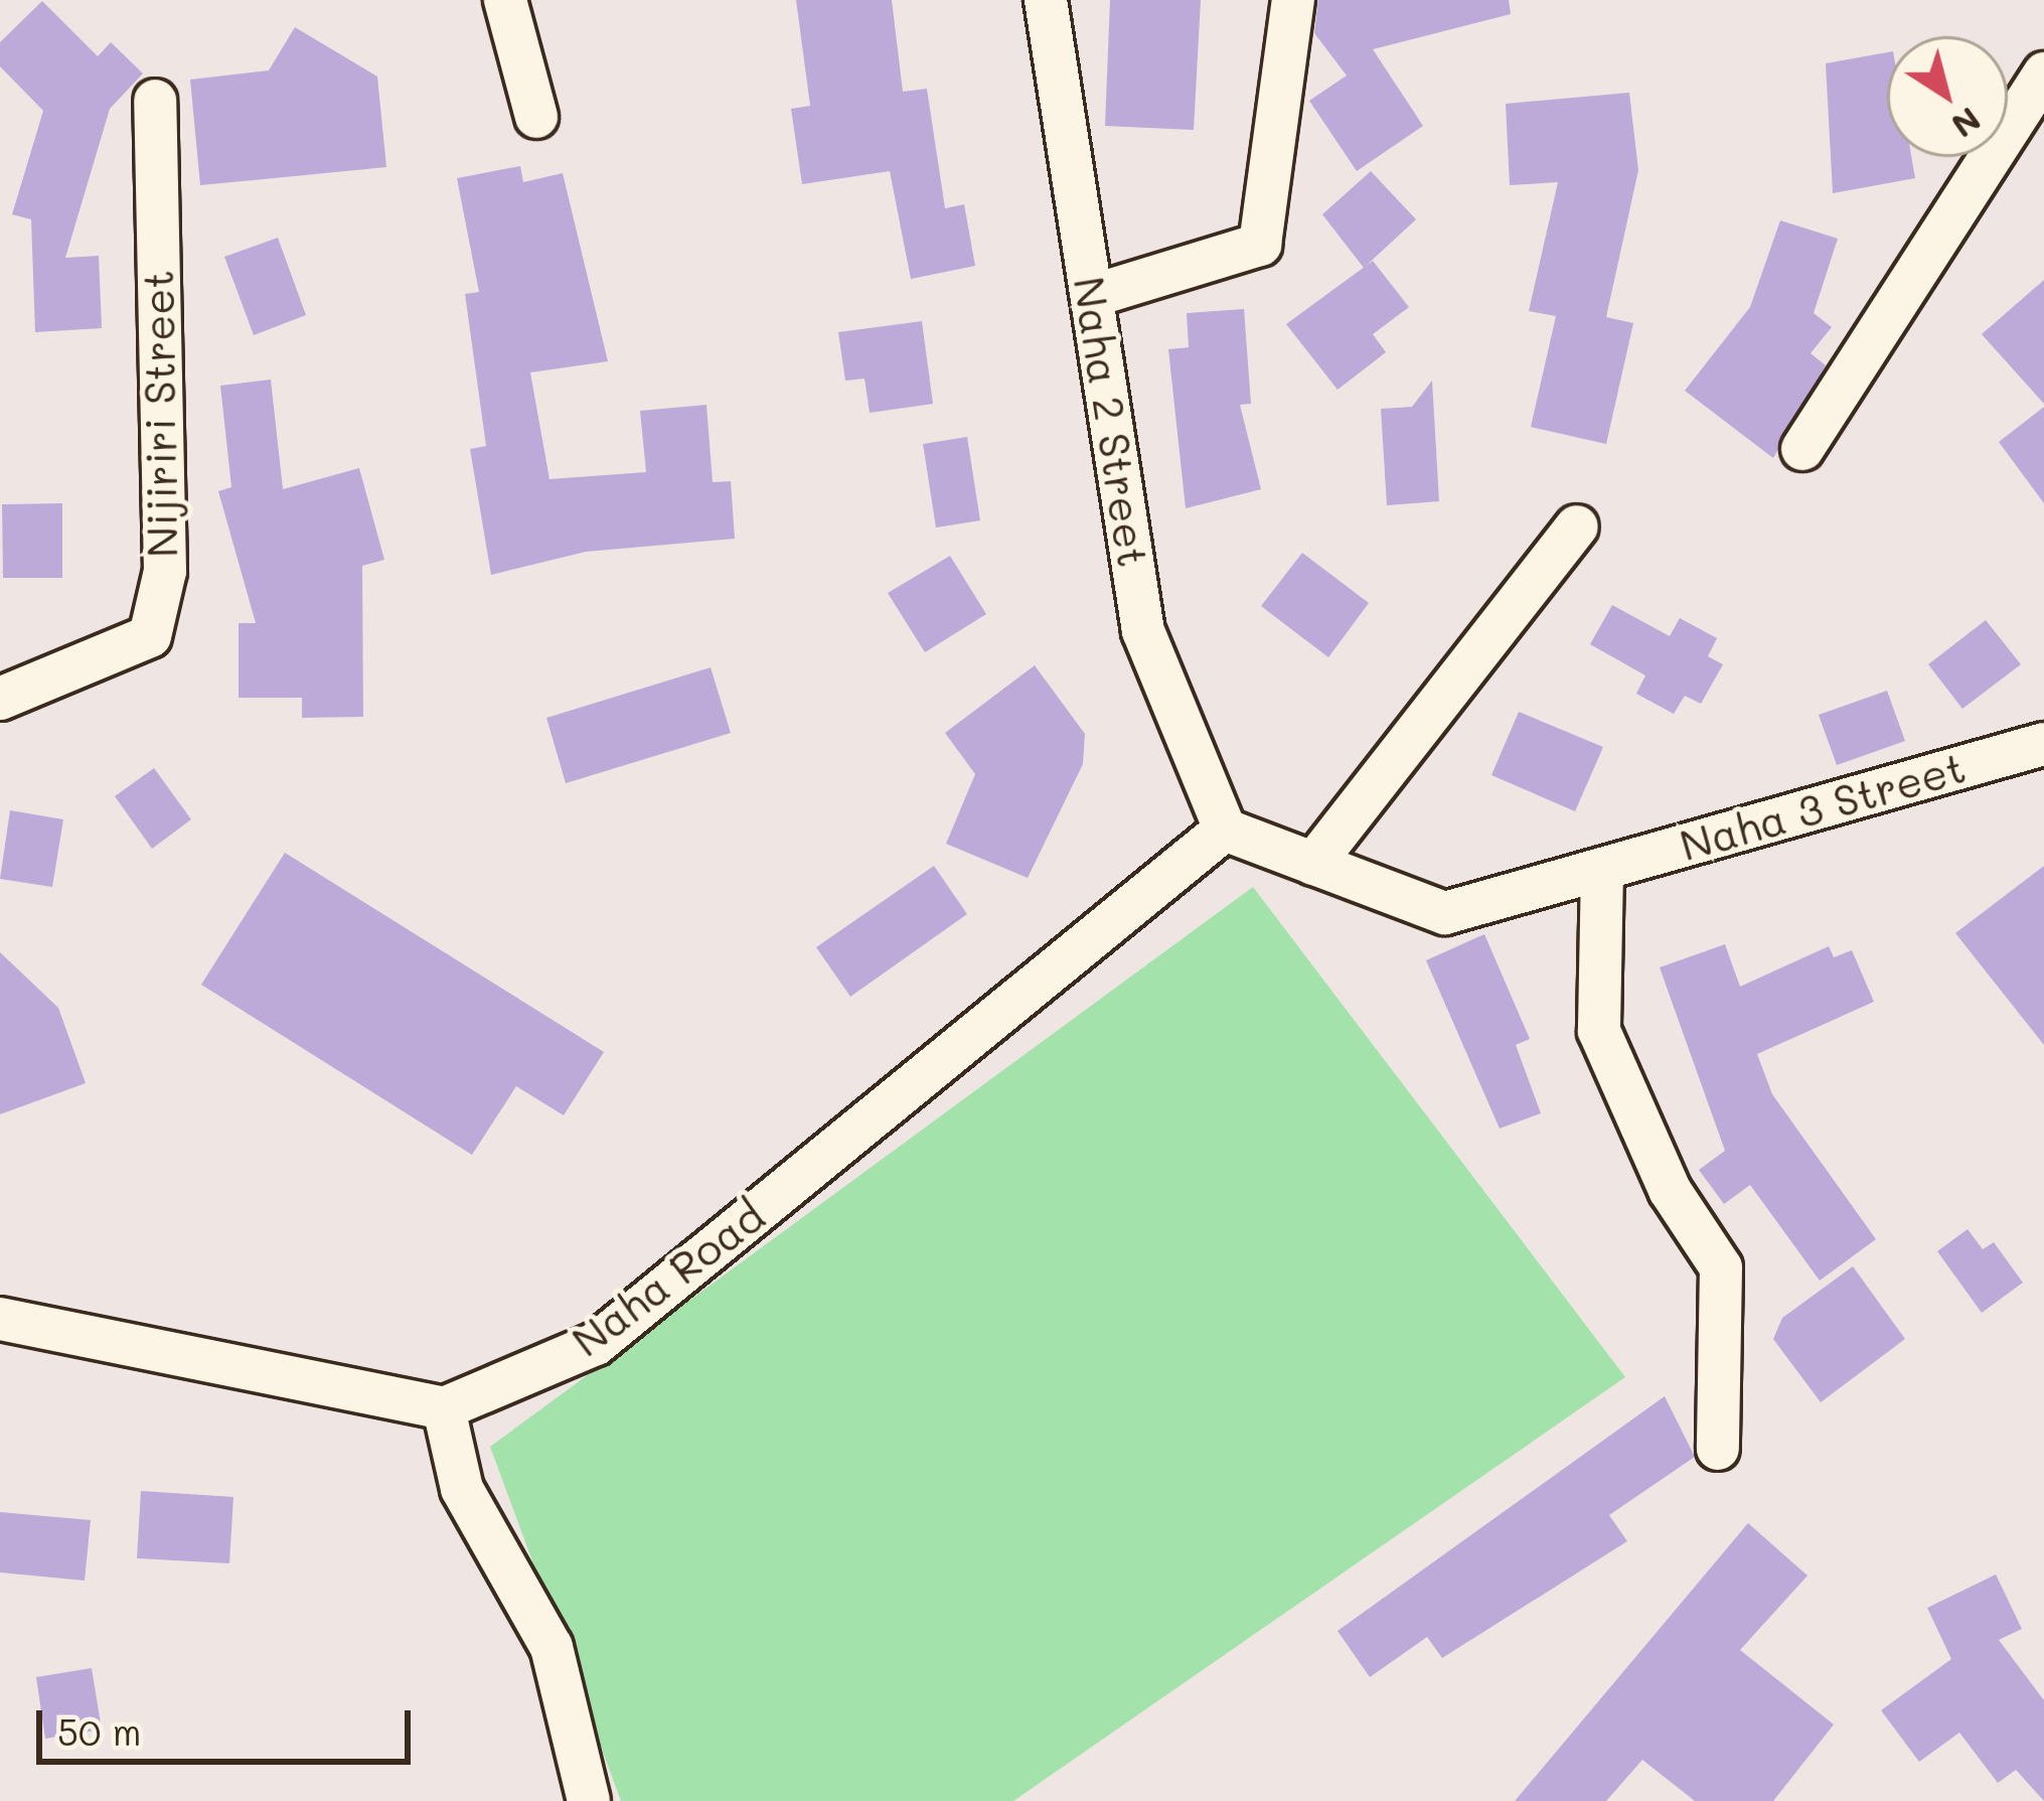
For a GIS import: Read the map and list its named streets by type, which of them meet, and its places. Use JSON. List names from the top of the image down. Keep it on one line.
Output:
{"streets":{"street":["Nijiriri Street","Naha 2 Street","Naha 3 Street","Naha Road"]},"crossings":[["Naha 2 Street","Naha 3 Street"],["Naha 2 Street","Naha Road"],["Naha 3 Street","Naha Road"]],"scale_bar":"50 m","north":"bottom right"}
